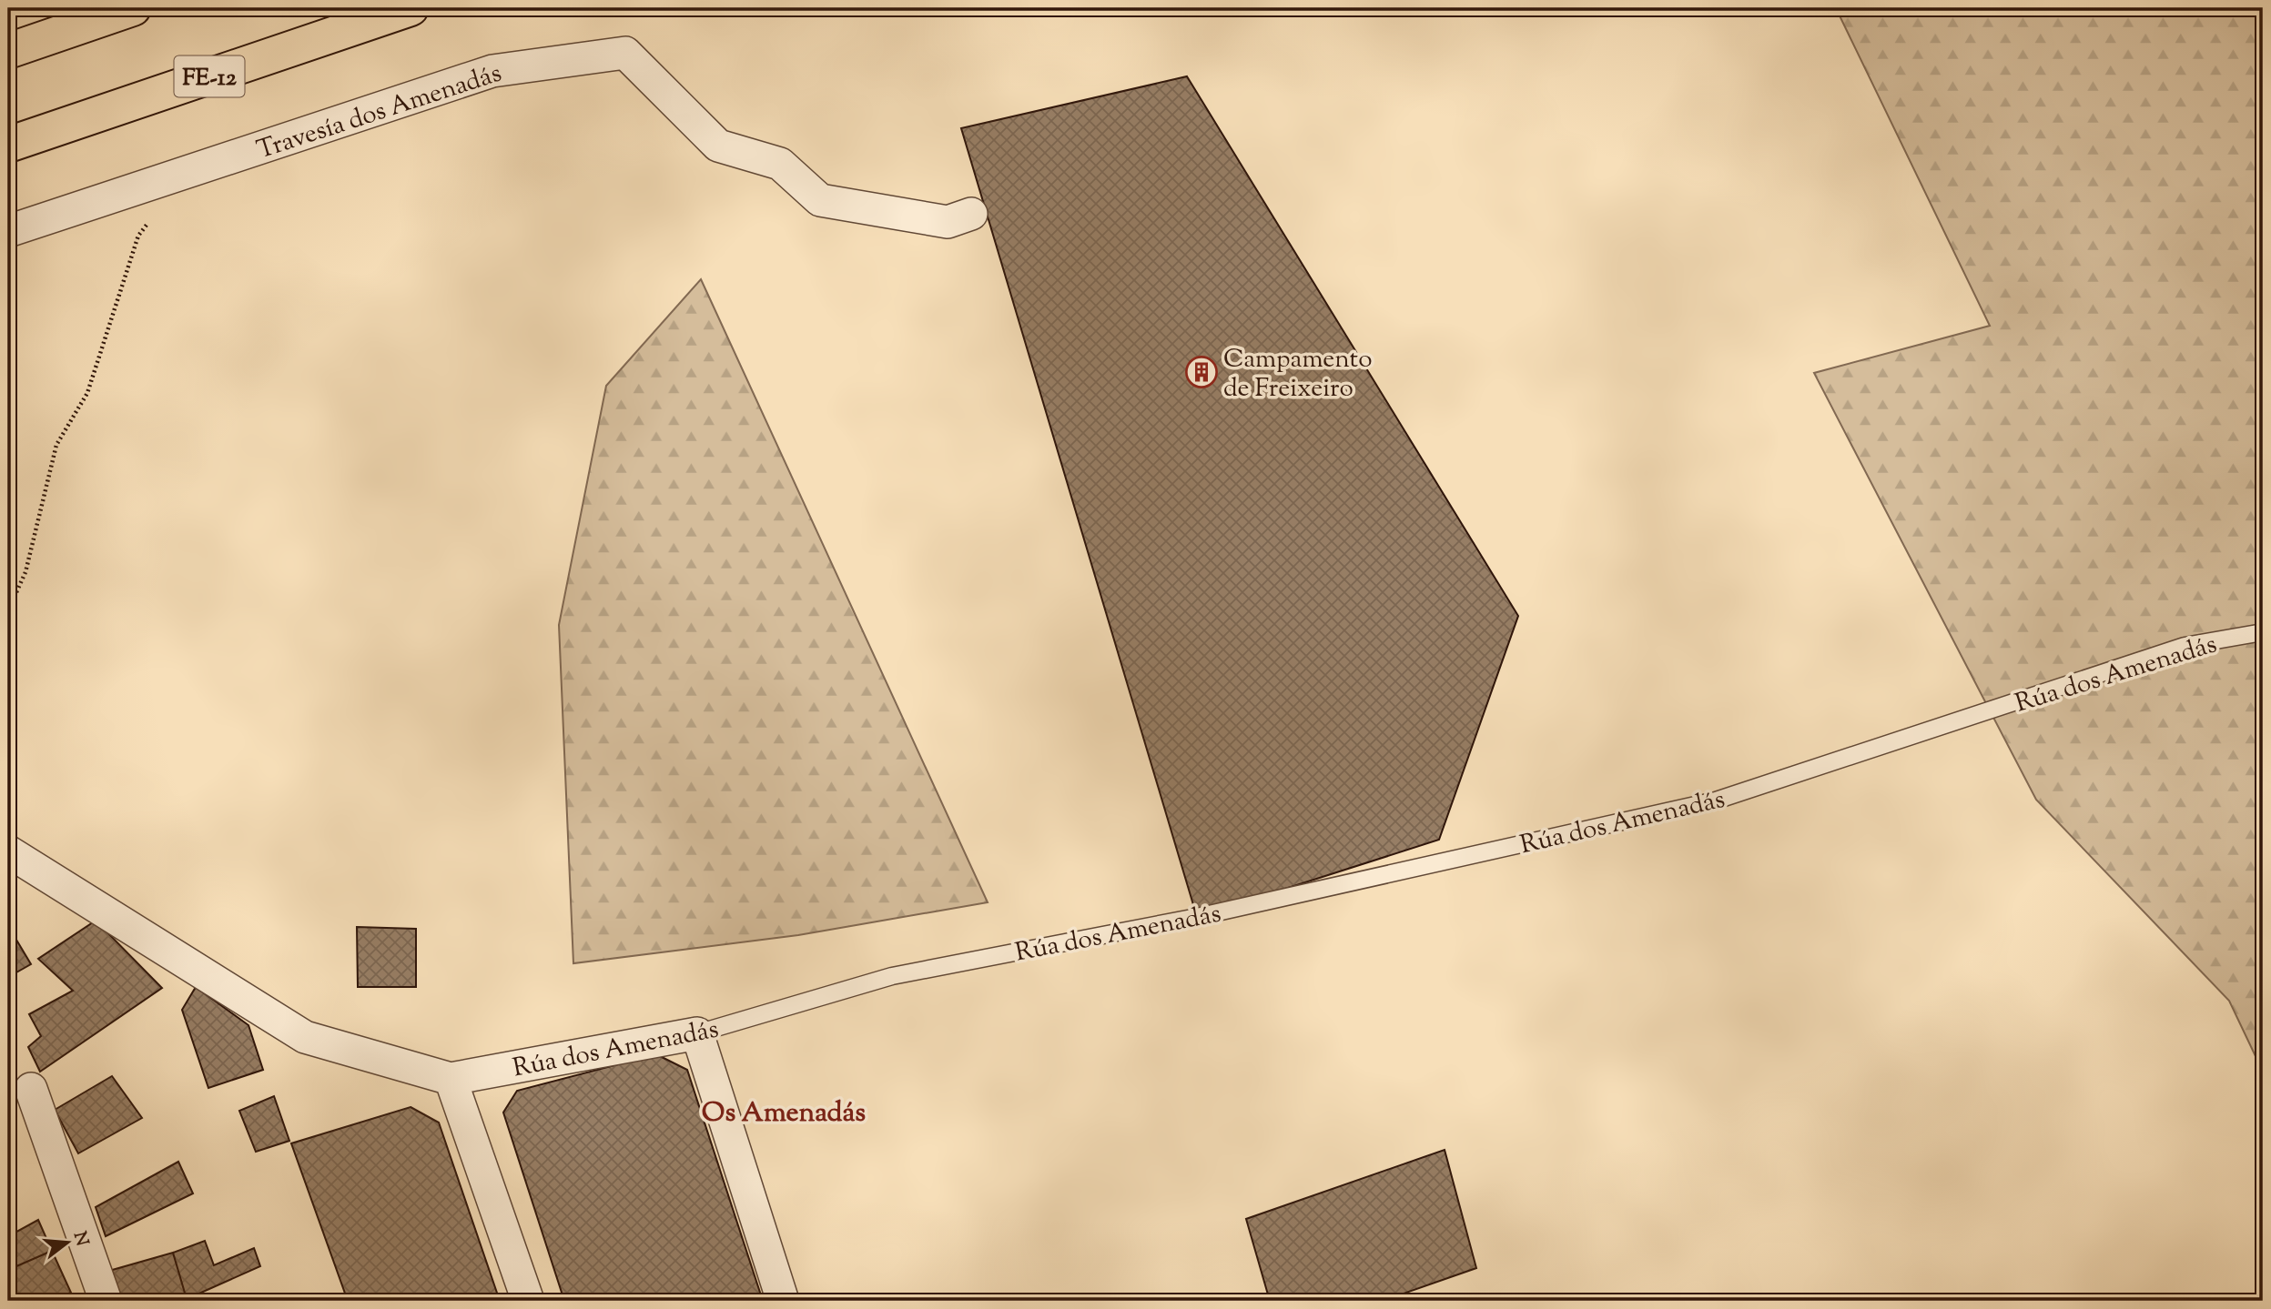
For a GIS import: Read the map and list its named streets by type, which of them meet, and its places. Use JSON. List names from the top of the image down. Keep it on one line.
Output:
{"streets":{"highway":["FE-12"],"street":["Travesía dos Amenadás","Rúa dos Amenadás"]},"districts":["Os Amenadás"],"places":{"building":["Campamento de Freixeiro"]},"north":"right"}
